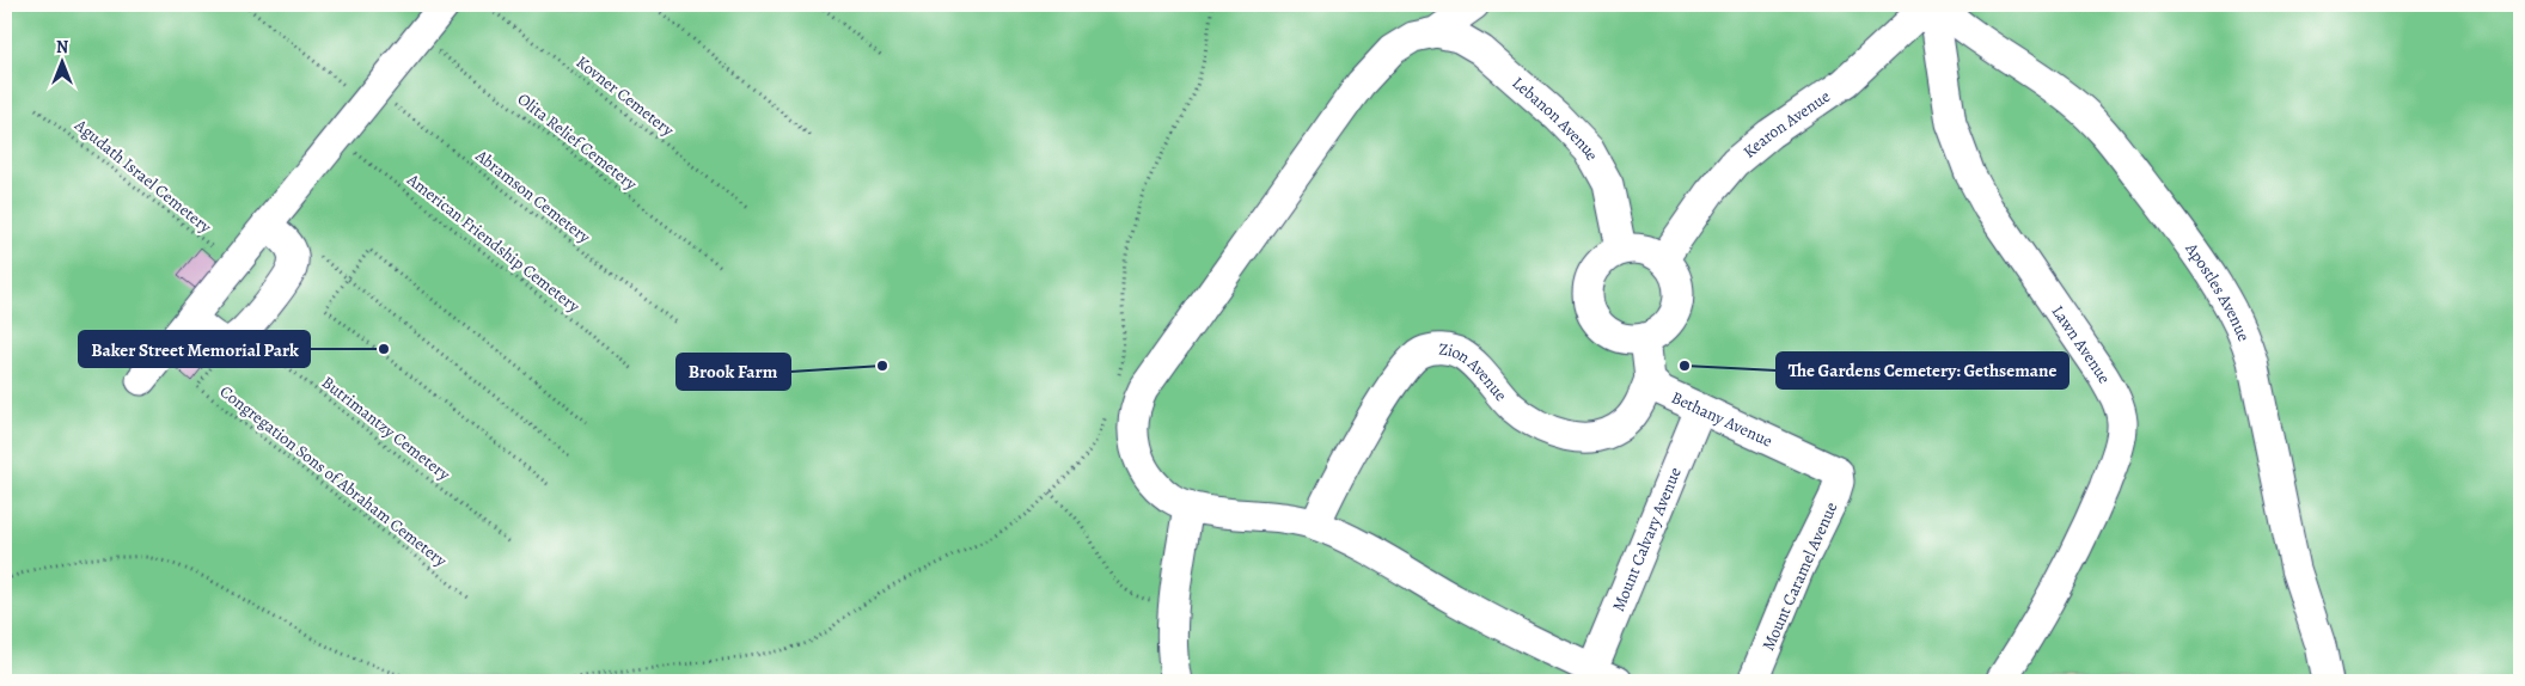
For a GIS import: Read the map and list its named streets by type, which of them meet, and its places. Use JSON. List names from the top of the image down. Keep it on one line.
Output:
{"streets":{"lane":["Lebanon Avenue","Kearon Avenue","Apostles Avenue","Lawn Avenue","Zion Avenue","Bethany Avenue","Mount Calvary Avenue","Mount Caramel Avenue"],"path":["Kovner Cemetery","Olita Relief Cemetery","Agudath Israel Cemetery","Abramson Cemetery","American Friendship Cemetery","Butrimantzy Cemetery","Congregation Sons of Abraham Cemetery"]},"crossings":[["Lebanon Avenue","Kearon Avenue"],["Apostles Avenue","Lawn Avenue"],["Zion Avenue","Bethany Avenue"],["Bethany Avenue","Mount Calvary Avenue"],["Bethany Avenue","Mount Caramel Avenue"],["Butrimantzy Cemetery","Congregation Sons of Abraham Cemetery"]],"places":["Baker Street Memorial Park","Brook Farm","The Gardens Cemetery: Gethsemane"],"north":"top"}
